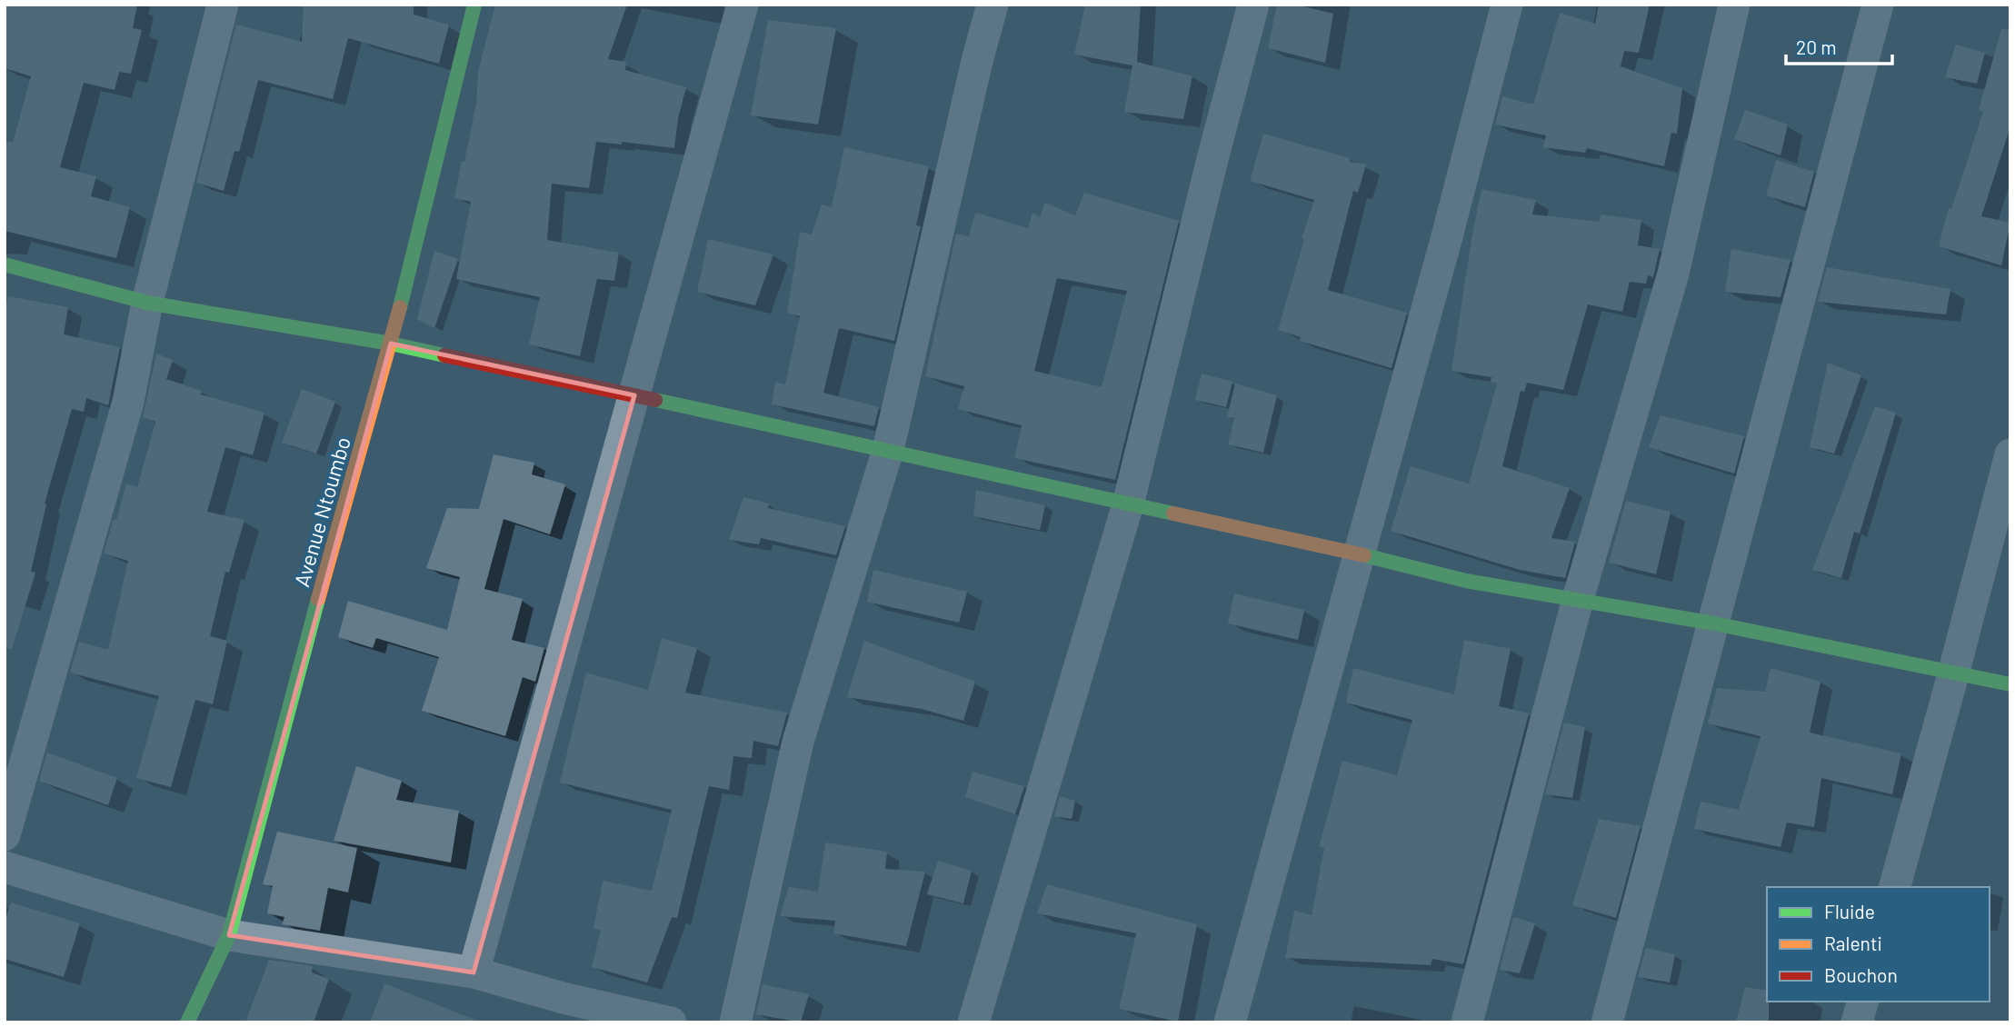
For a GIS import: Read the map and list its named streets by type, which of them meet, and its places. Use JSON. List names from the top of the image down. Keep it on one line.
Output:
{"streets":{"street":["Avenue Ntoumbo"]},"legend":["Fluide","Ralenti","Bouchon"],"scale_bar":"20 m"}
